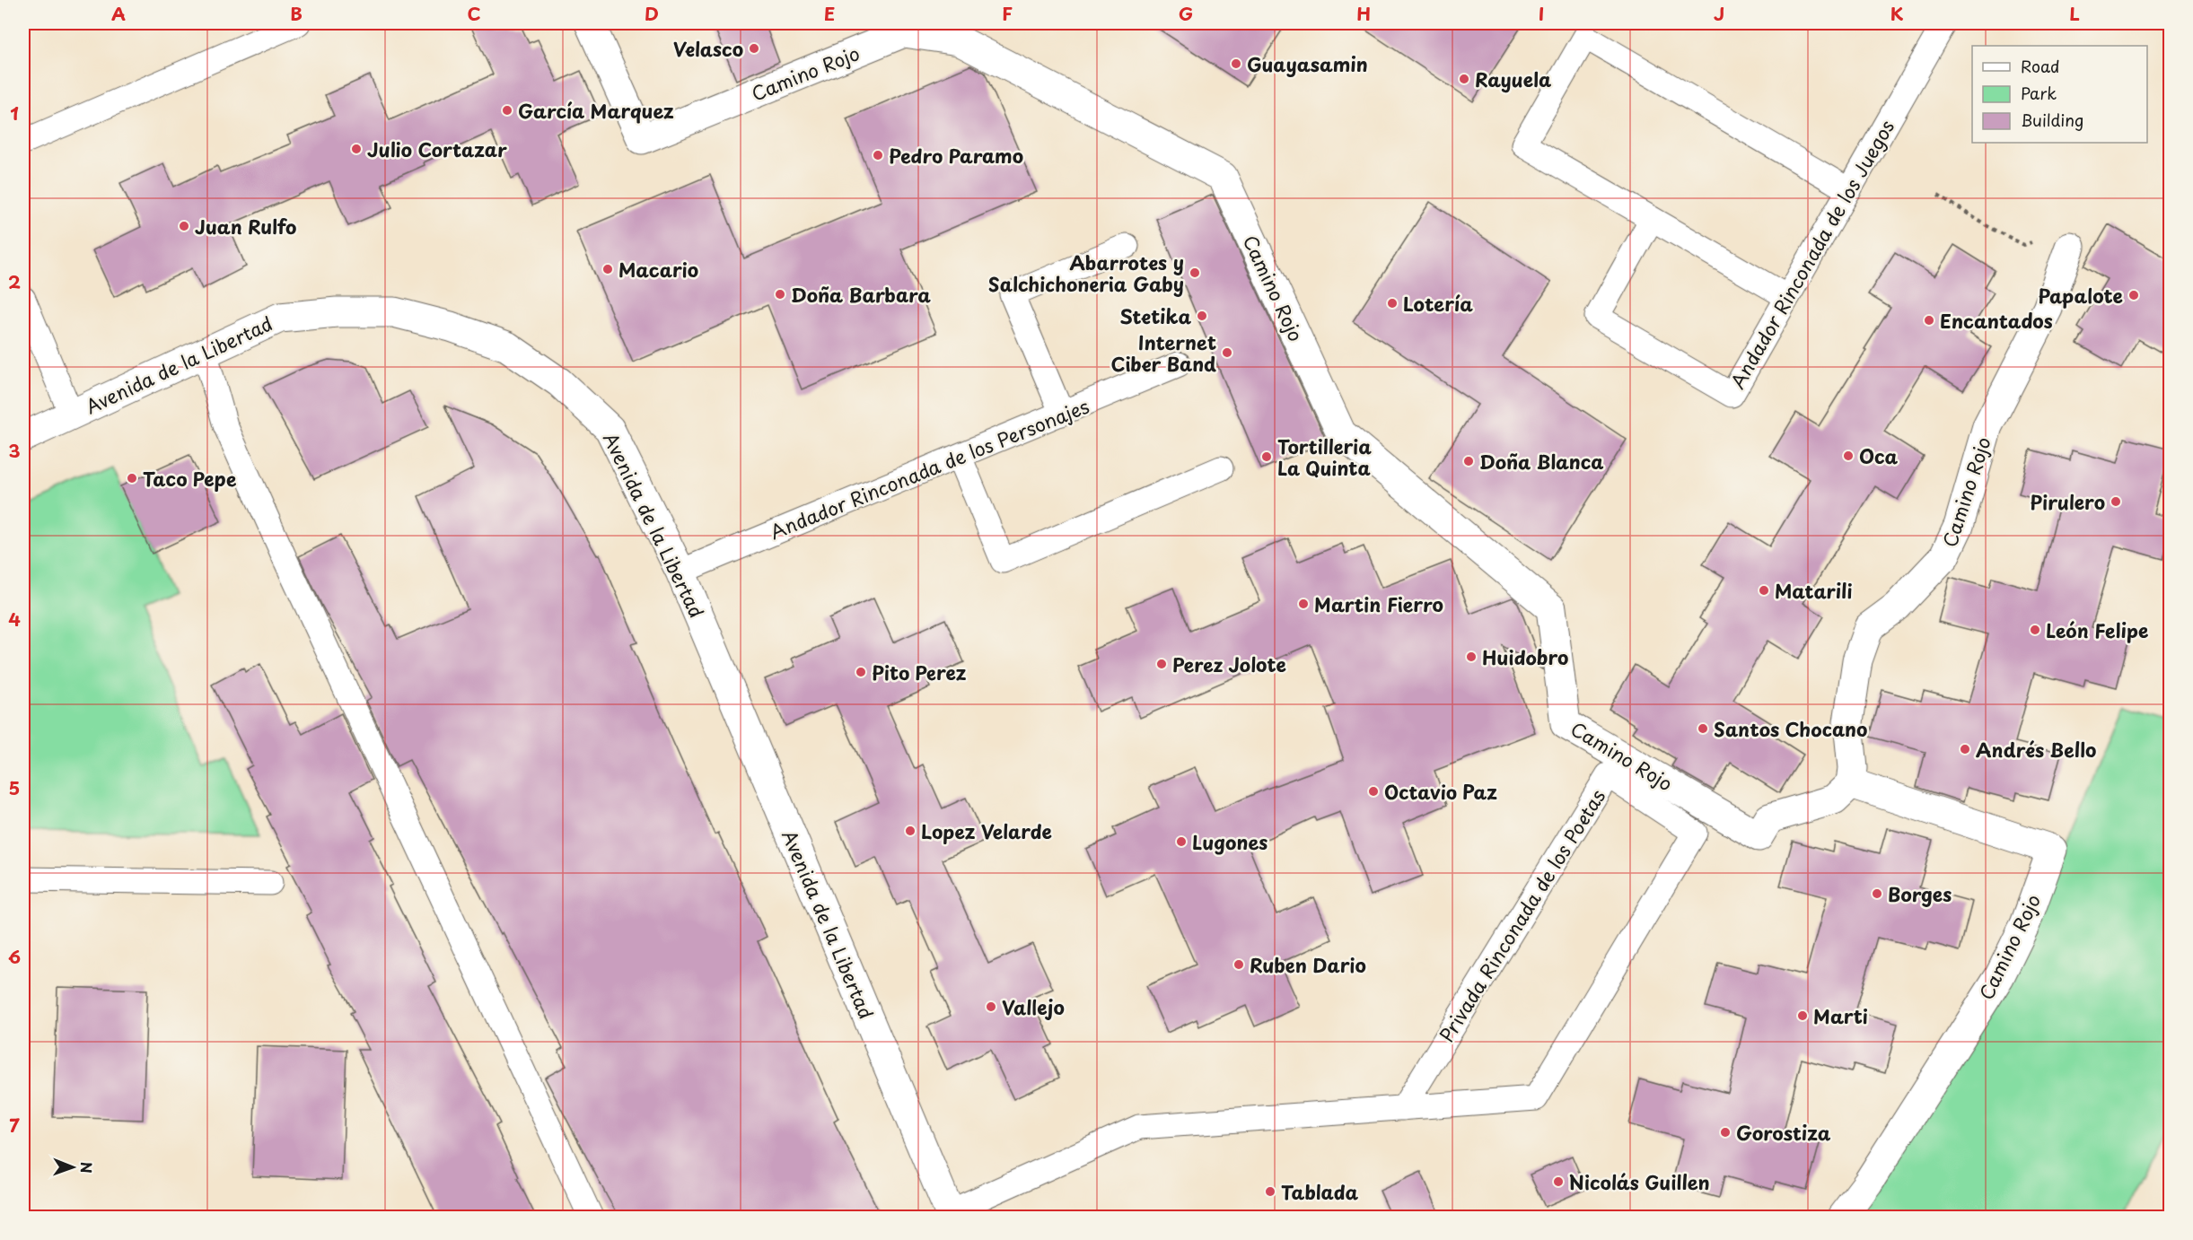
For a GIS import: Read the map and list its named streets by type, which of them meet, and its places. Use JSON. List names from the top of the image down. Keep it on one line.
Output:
{"streets":{"street":["Camino Rojo","Avenida de la Libertad"],"lane":["Andador Rinconada de los Juegos","Andador Rinconada de los Personajes","Privada Rinconada de los Poetas"]},"crossings":[["Avenida de la Libertad","Andador Rinconada de los Personajes"],["Avenida de la Libertad","Privada Rinconada de los Poetas"]],"places":["Velasco","Guayasamin","Rayuela","García Marquez","Julio Cortazar","Pedro Paramo","Juan Rulfo","Macario","Abarrotes y Salchichoneria Gaby","Doña Barbara","Papalote","Lotería","Stetika","Encantados","Internet Ciber Band","Oca","Tortilleria La Quinta","Doña Blanca","Taco Pepe","Pirulero","Matarili","Martin Fierro","León Felipe","Huidobro","Perez Jolote","Pito Perez","Santos Chocano","Andrés Bello","Octavio Paz","Lopez Velarde","Lugones","Borges","Ruben Dario","Vallejo","Marti","Gorostiza","Nicolás Guillen","Tablada"],"legend":["Road","Park","Building"],"north":"right","grid":{"columns":["A","B","C","D","E","F","G","H","I","J","K","L"],"rows":["1","2","3","4","5","6","7"]}}
